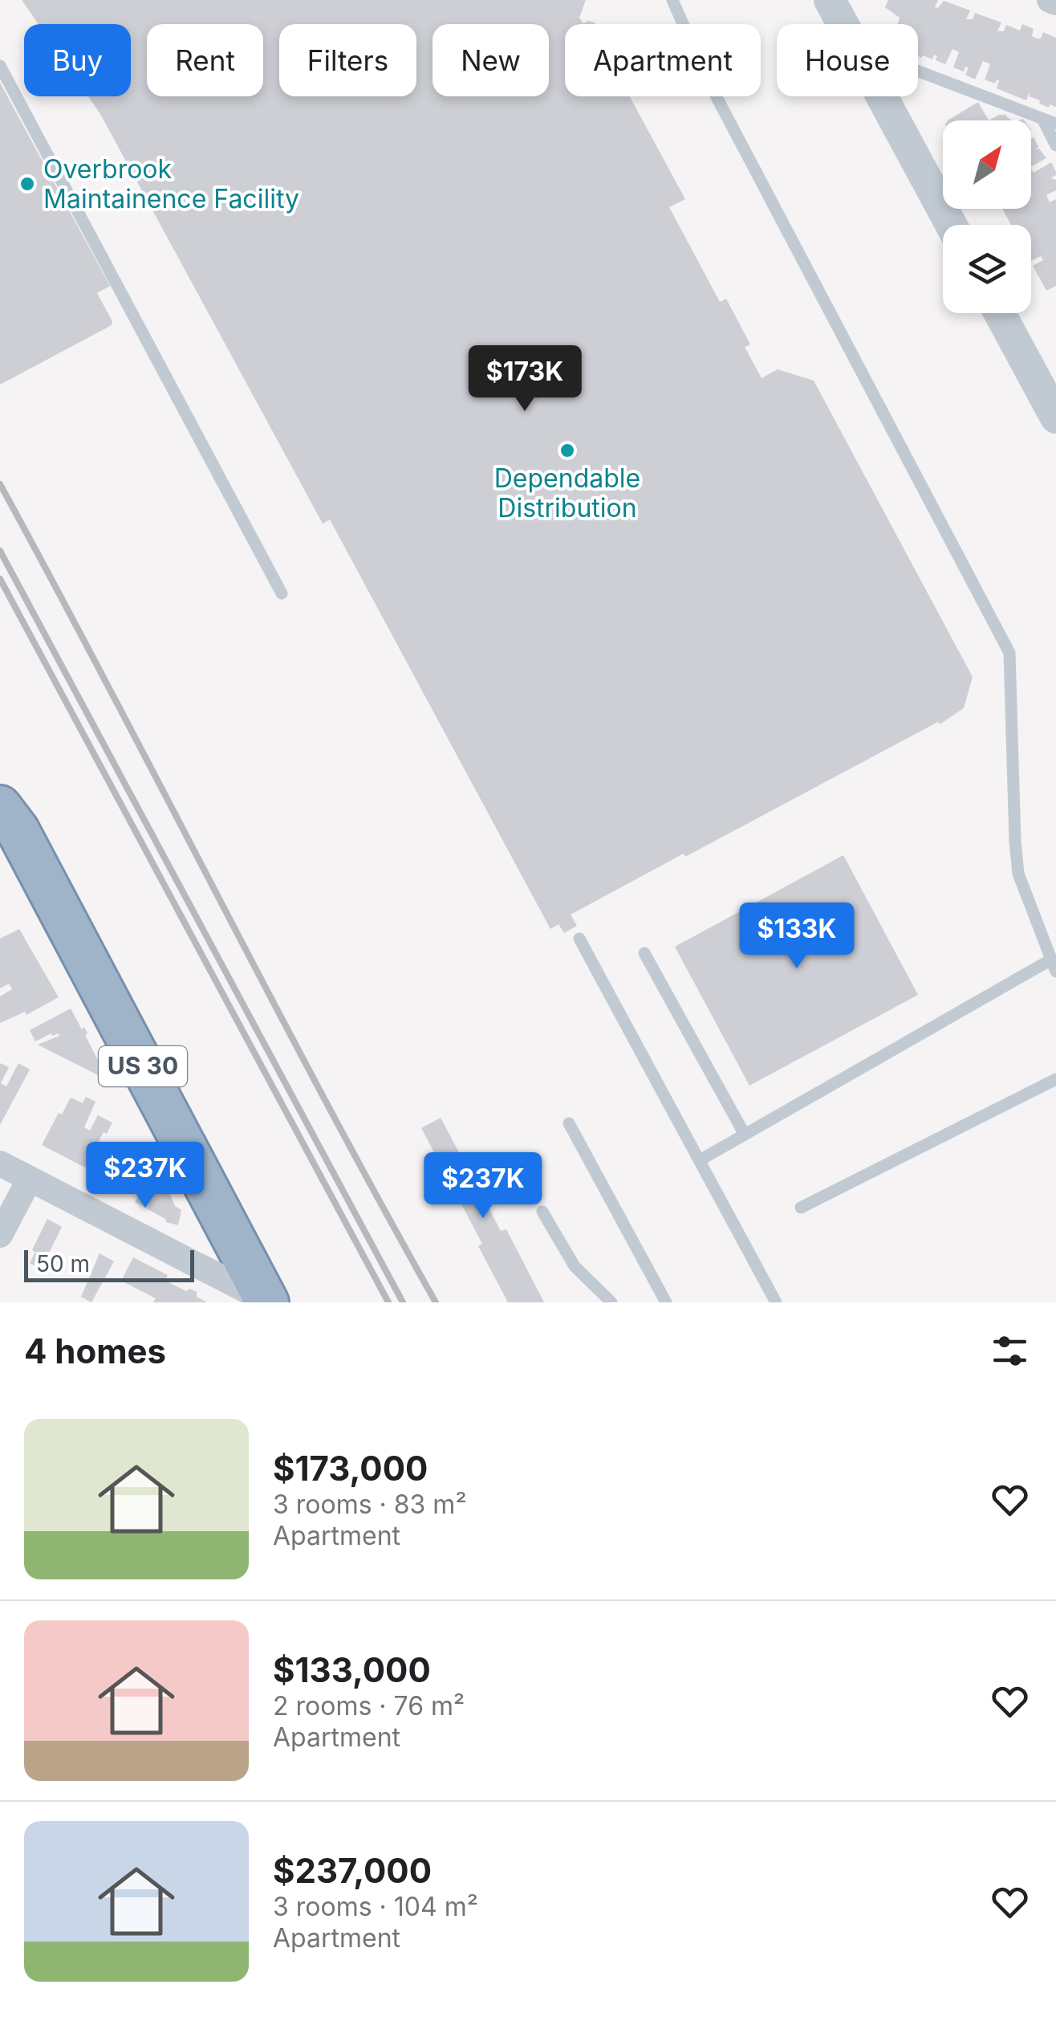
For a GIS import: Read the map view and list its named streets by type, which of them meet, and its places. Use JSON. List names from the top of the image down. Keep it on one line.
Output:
{"streets":{"highway":["US 30"]},"places":["Overbrook Maintainence Facility","Dependable Distribution"],"scale_bar":"50 m","north":"top right","page":{"chip":["Buy","Rent","Filters","New","Apartment","House"],"price":["$173K","$133K","$237K","$237K"],"scale":"50 m","heading":"4 homes","list":[{"name":"$173,000","note":"3 rooms · 83 m² · Apartment"},{"name":"$133,000","note":"2 rooms · 76 m² · Apartment"},{"name":"$237,000","note":"3 rooms · 104 m² · Apartment"}]}}
